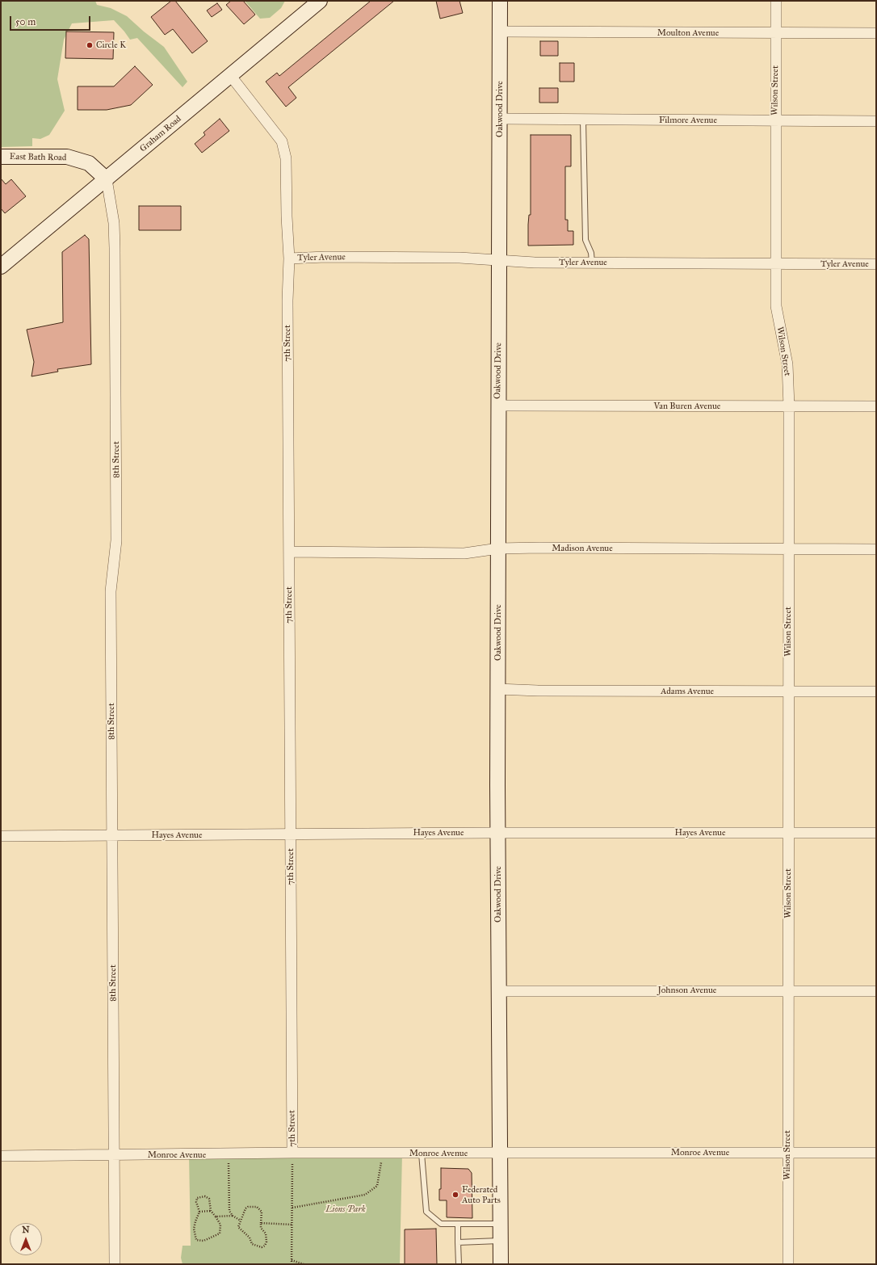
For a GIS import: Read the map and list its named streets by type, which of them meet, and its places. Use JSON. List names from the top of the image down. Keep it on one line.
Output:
{"streets":{"street":["Moulton Avenue","Wilson Street","Oakwood Drive","Filmore Avenue","Graham Road","East Bath Road","Tyler Avenue","7th Street","Van Buren Avenue","8th Street","Madison Avenue","Adams Avenue","Hayes Avenue","Johnson Avenue","Monroe Avenue"]},"crossings":[["Moulton Avenue","Wilson Street"],["Moulton Avenue","Oakwood Drive"],["Wilson Street","Filmore Avenue"],["Wilson Street","Tyler Avenue"],["Wilson Street","Van Buren Avenue"],["Wilson Street","Madison Avenue"],["Wilson Street","Adams Avenue"],["Wilson Street","Hayes Avenue"],["Wilson Street","Johnson Avenue"],["Wilson Street","Monroe Avenue"],["Oakwood Drive","Filmore Avenue"],["Oakwood Drive","Tyler Avenue"],["Oakwood Drive","Van Buren Avenue"],["Oakwood Drive","Madison Avenue"],["Oakwood Drive","Adams Avenue"],["Oakwood Drive","Hayes Avenue"],["Oakwood Drive","Johnson Avenue"],["Oakwood Drive","Monroe Avenue"],["Graham Road","East Bath Road"],["Graham Road","7th Street"],["Graham Road","8th Street"],["East Bath Road","8th Street"],["Tyler Avenue","7th Street"],["7th Street","Madison Avenue"],["7th Street","Hayes Avenue"],["7th Street","Monroe Avenue"],["8th Street","Hayes Avenue"],["8th Street","Monroe Avenue"]],"parks":["Lions Park"],"places":["Circle K","Federated Auto Parts"],"scale_bar":"50 m","north":"top"}
